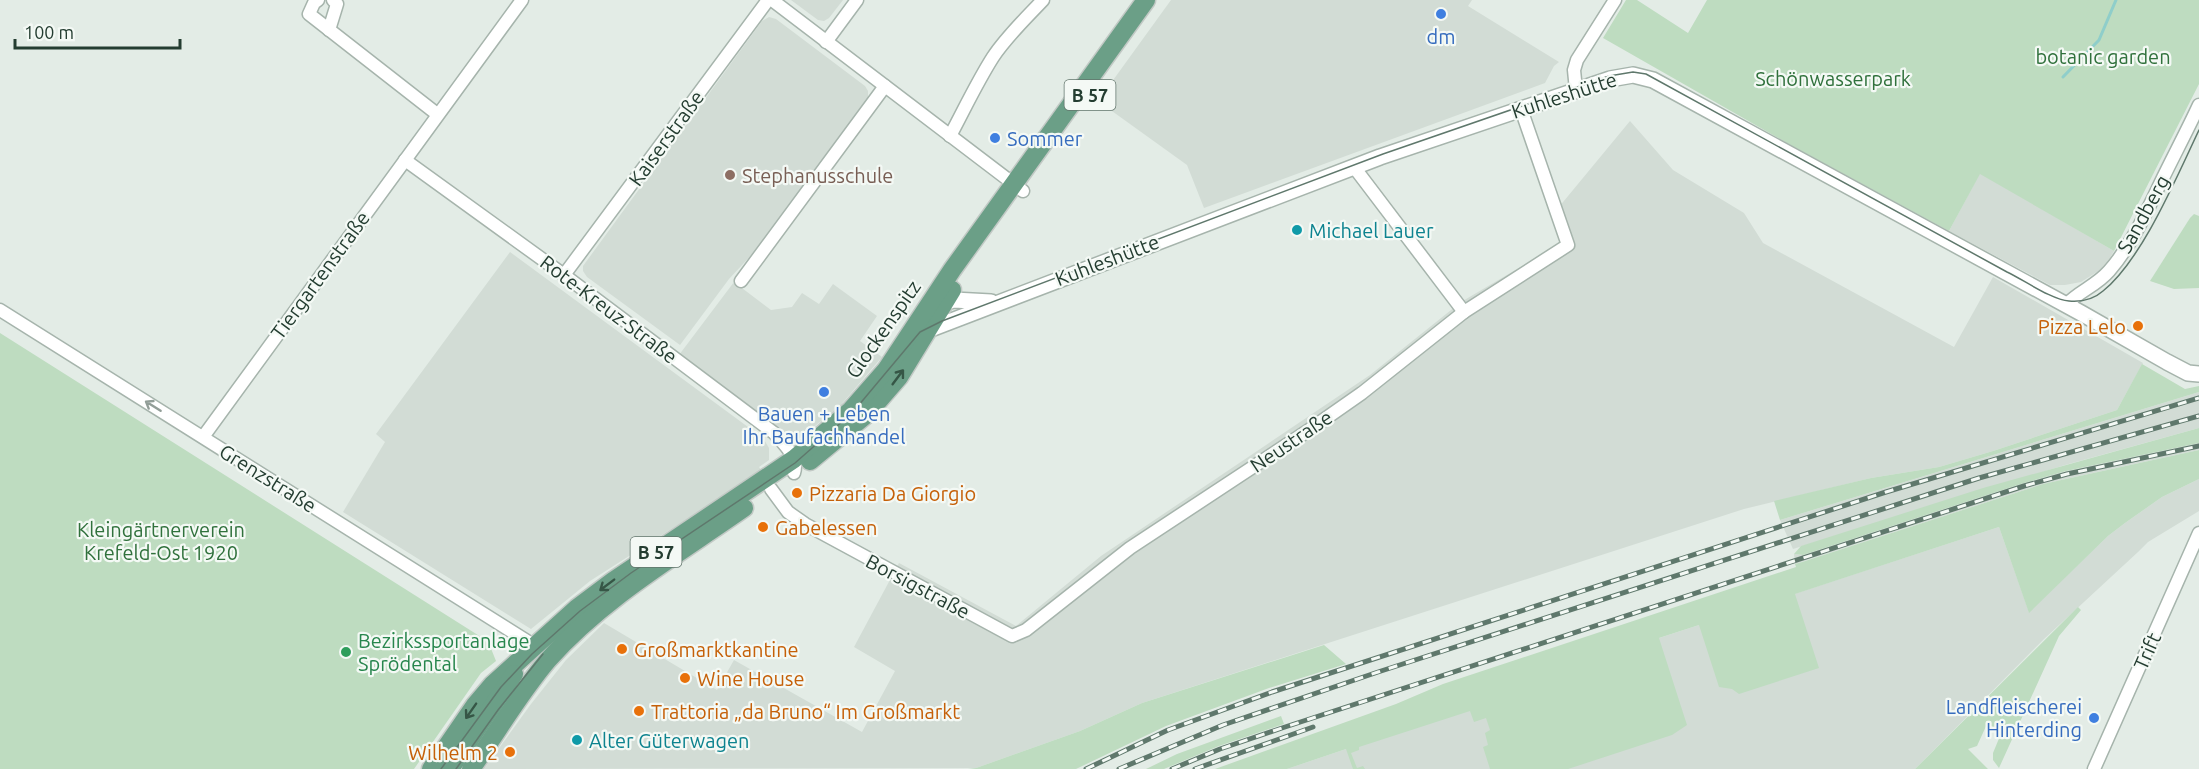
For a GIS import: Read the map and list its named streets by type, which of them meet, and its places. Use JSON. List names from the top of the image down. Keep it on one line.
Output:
{"streets":{"main road":["B 57","Glockenspitz"],"street":["Kuhleshütte","Kaiserstraße","Sandberg","Tiergartenstraße","Rote-Kreuz-Straße","Neustraße","Grenzstraße","Borsigstraße","Trift"]},"crossings":[["B 57","Glockenspitz"],["B 57","Grenzstraße"],["Kuhleshütte","Sandberg"],["Kuhleshütte","Glockenspitz"],["Kuhleshütte","Neustraße"],["Kaiserstraße","Rote-Kreuz-Straße"],["Tiergartenstraße","Rote-Kreuz-Straße"],["Tiergartenstraße","Grenzstraße"],["Rote-Kreuz-Straße","Glockenspitz"],["Glockenspitz","Grenzstraße"],["Glockenspitz","Borsigstraße"],["Neustraße","Borsigstraße"]],"one_way":["Grenzstraße"],"parks":["botanic garden","Schönwasserpark","Kleingärtnerverein Krefeld-Ost 1920"],"places":["dm","Sommer","Stephanusschule","Michael Lauer","Pizza Lelo","Bauen + Leben Ihr Baufachhandel","Pizzaria Da Giorgio","Gabelessen","Großmarktkantine","Bezirkssportanlage Sprödental","Wine House","Trattoria „da Bruno“ Im Großmarkt","Landfleischerei Hinterding","Alter Güterwagen","Wilhelm 2"],"scale_bar":"100 m"}
